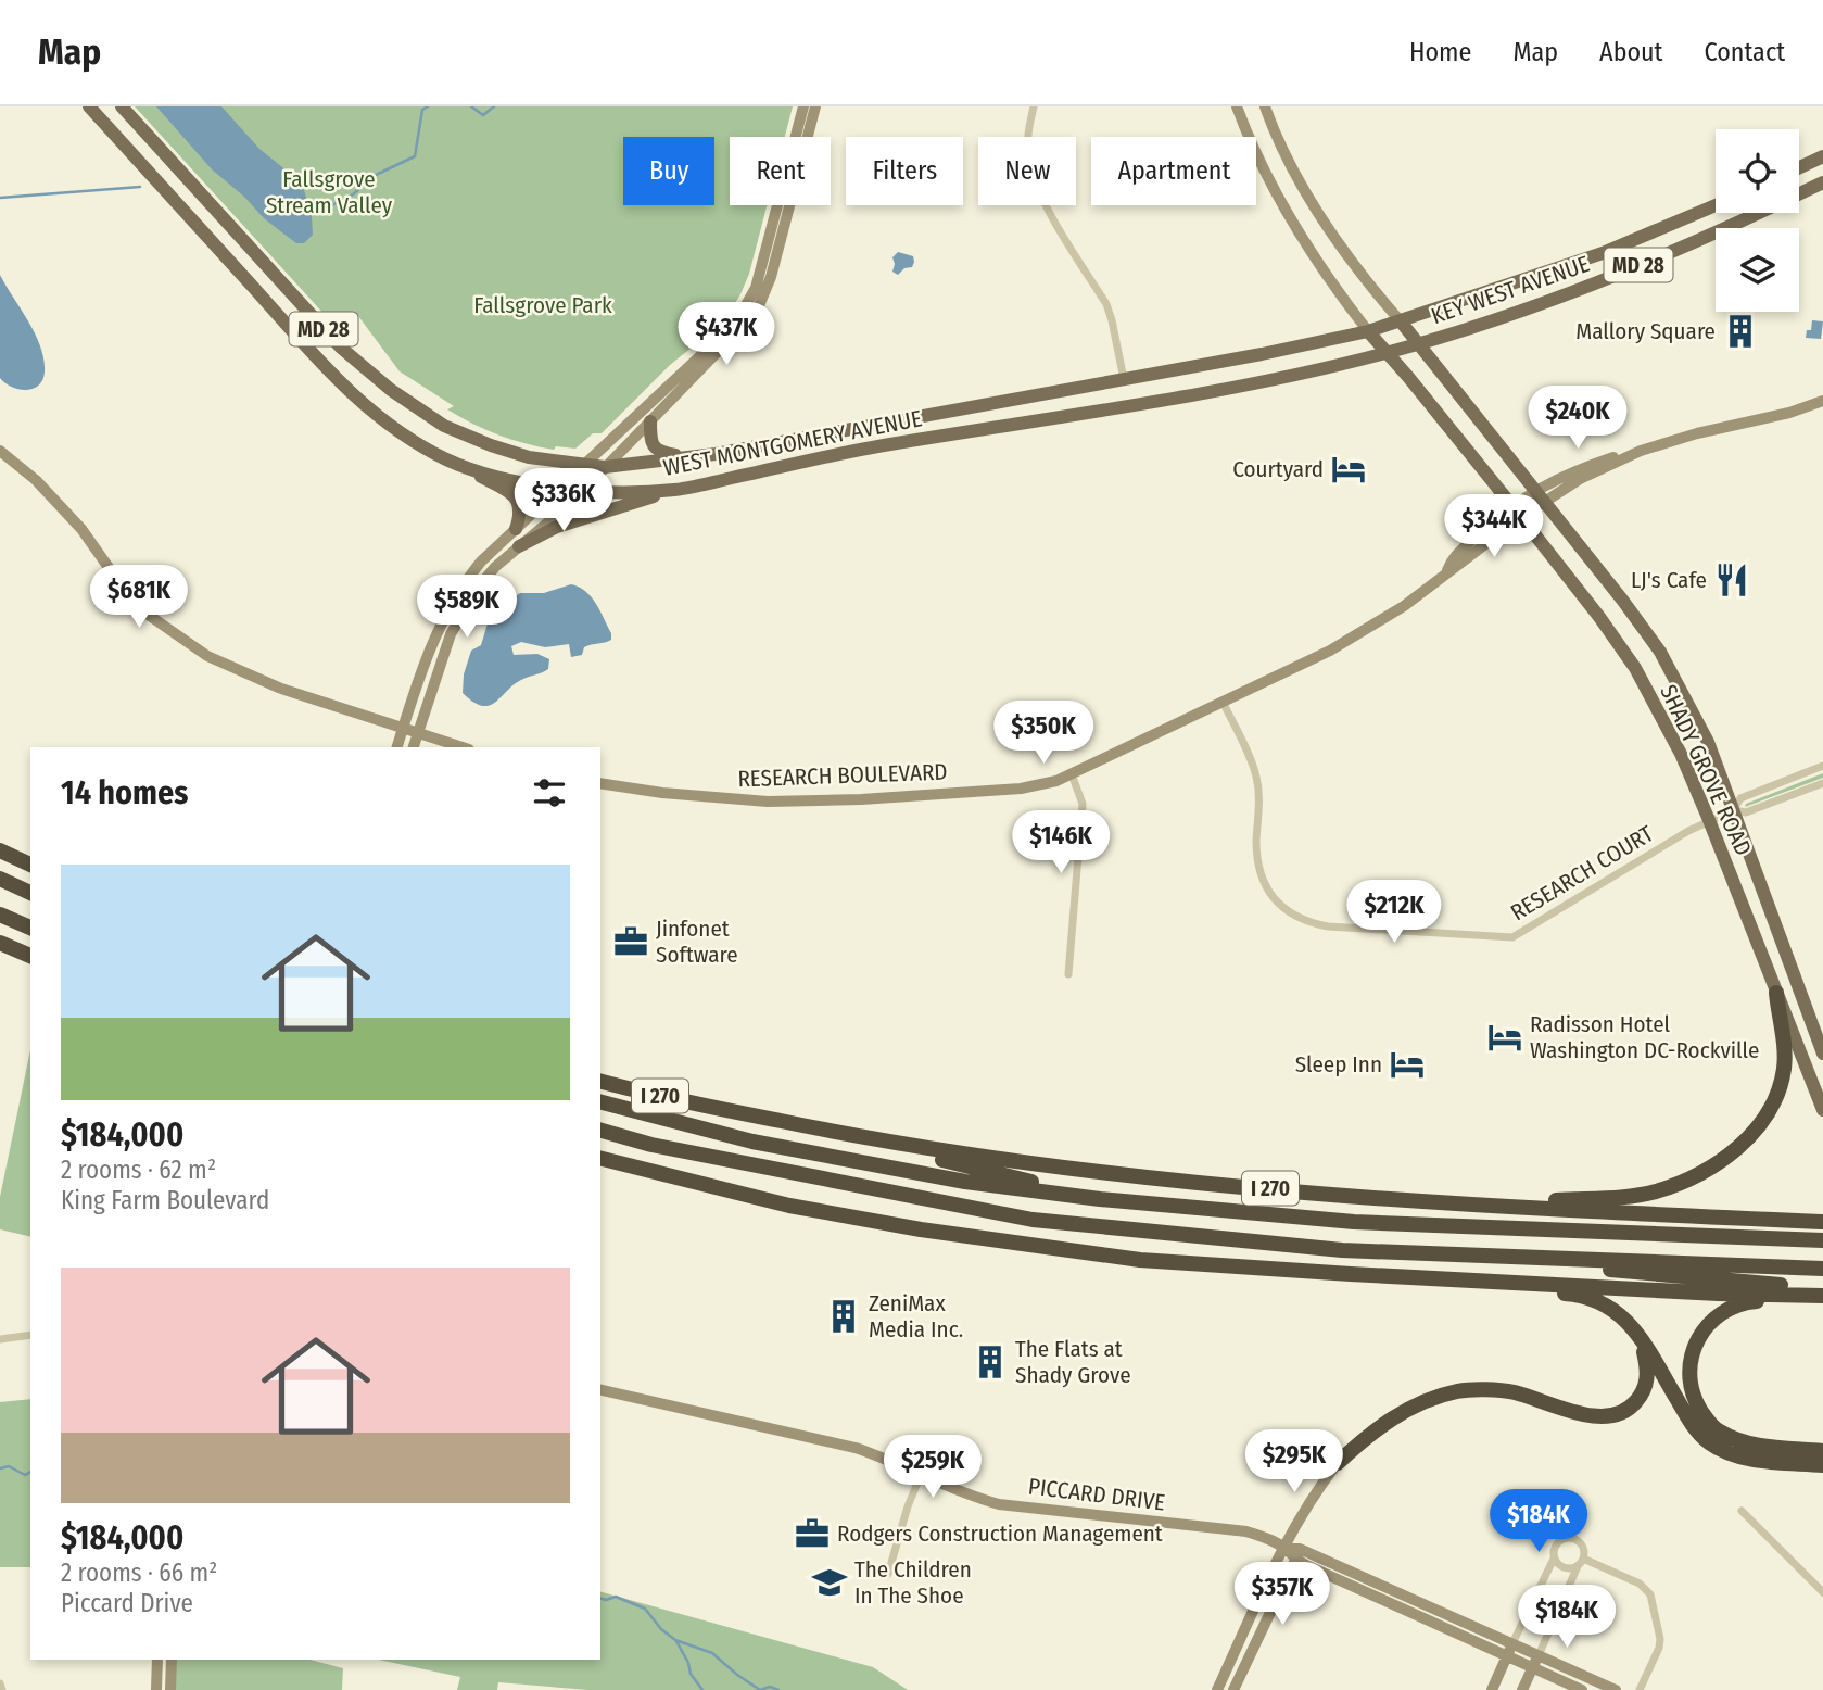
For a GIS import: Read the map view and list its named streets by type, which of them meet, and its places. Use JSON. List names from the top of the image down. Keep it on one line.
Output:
{"streets":{"highway":["I 270"],"main road":["MD 28","KEY WEST AVENUE","WEST MONTGOMERY AVENUE","SHADY GROVE ROAD"],"street":["RESEARCH BOULEVARD","RESEARCH COURT","PICCARD DRIVE"]},"crossings":[["MD 28","WEST MONTGOMERY AVENUE"],["KEY WEST AVENUE","WEST MONTGOMERY AVENUE"],["KEY WEST AVENUE","SHADY GROVE ROAD"],["WEST MONTGOMERY AVENUE","SHADY GROVE ROAD"],["SHADY GROVE ROAD","RESEARCH BOULEVARD"],["SHADY GROVE ROAD","RESEARCH COURT"],["RESEARCH BOULEVARD","RESEARCH COURT"]],"parks":["Fallsgrove Stream Valley","Fallsgrove Park"],"places":{"building":["Mallory Square","ZeniMax Media Inc.","The Flats at Shady Grove"],"hotel":["Courtyard","Radisson Hotel Washington DC-Rockville","Sleep Inn"],"restaurant":["LJ's Cafe"],"office":["Jinfonet Software","Rodgers Construction Management"],"school or university":["The Children In The Shoe"]},"page":{"header":"Map","nav":["Home","Map","About","Contact"],"chip":["Buy","Rent","Filters","New","Apartment"],"price":["$437K","$240K","$336K","$344K","$681K","$589K","$350K","$146K","$212K","$295K","$259K","$184K","$357K","$184K"],"heading":"14 homes","list":[{"name":"$184,000","note":"2 rooms · 62 m² · King Farm Boulevard"},{"name":"$184,000","note":"2 rooms · 66 m² · Piccard Drive"}]}}
